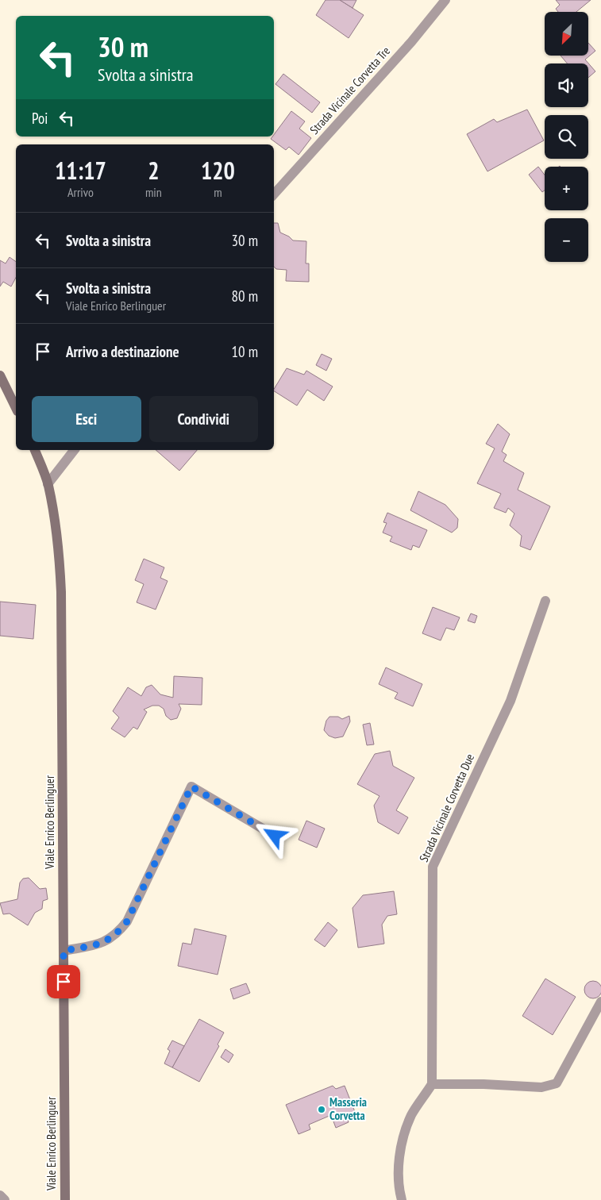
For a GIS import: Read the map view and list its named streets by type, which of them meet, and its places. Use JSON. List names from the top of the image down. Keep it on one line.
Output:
{"streets":{"main road":["Viale Enrico Berlinguer"],"street":["Strada Vicinale Corvetta Tre","Strada Vicinale Corvetta Due"]},"places":["Masseria Corvetta"],"north":"bottom left","page":{"map_buttons":["+","−"],"turn":["30 m","Svolta a sinistra"],"then":"Poi","eta":["11:17","Arrivo","2","min","120","m"],"list":[{"name":"Svolta a sinistra","value":"30 m"},{"name":"Svolta a sinistra","note":"Viale Enrico Berlinguer","value":"80 m"},{"name":"Arrivo a destinazione","value":"10 m"}],"buttons":["Esci","Condividi"]}}
